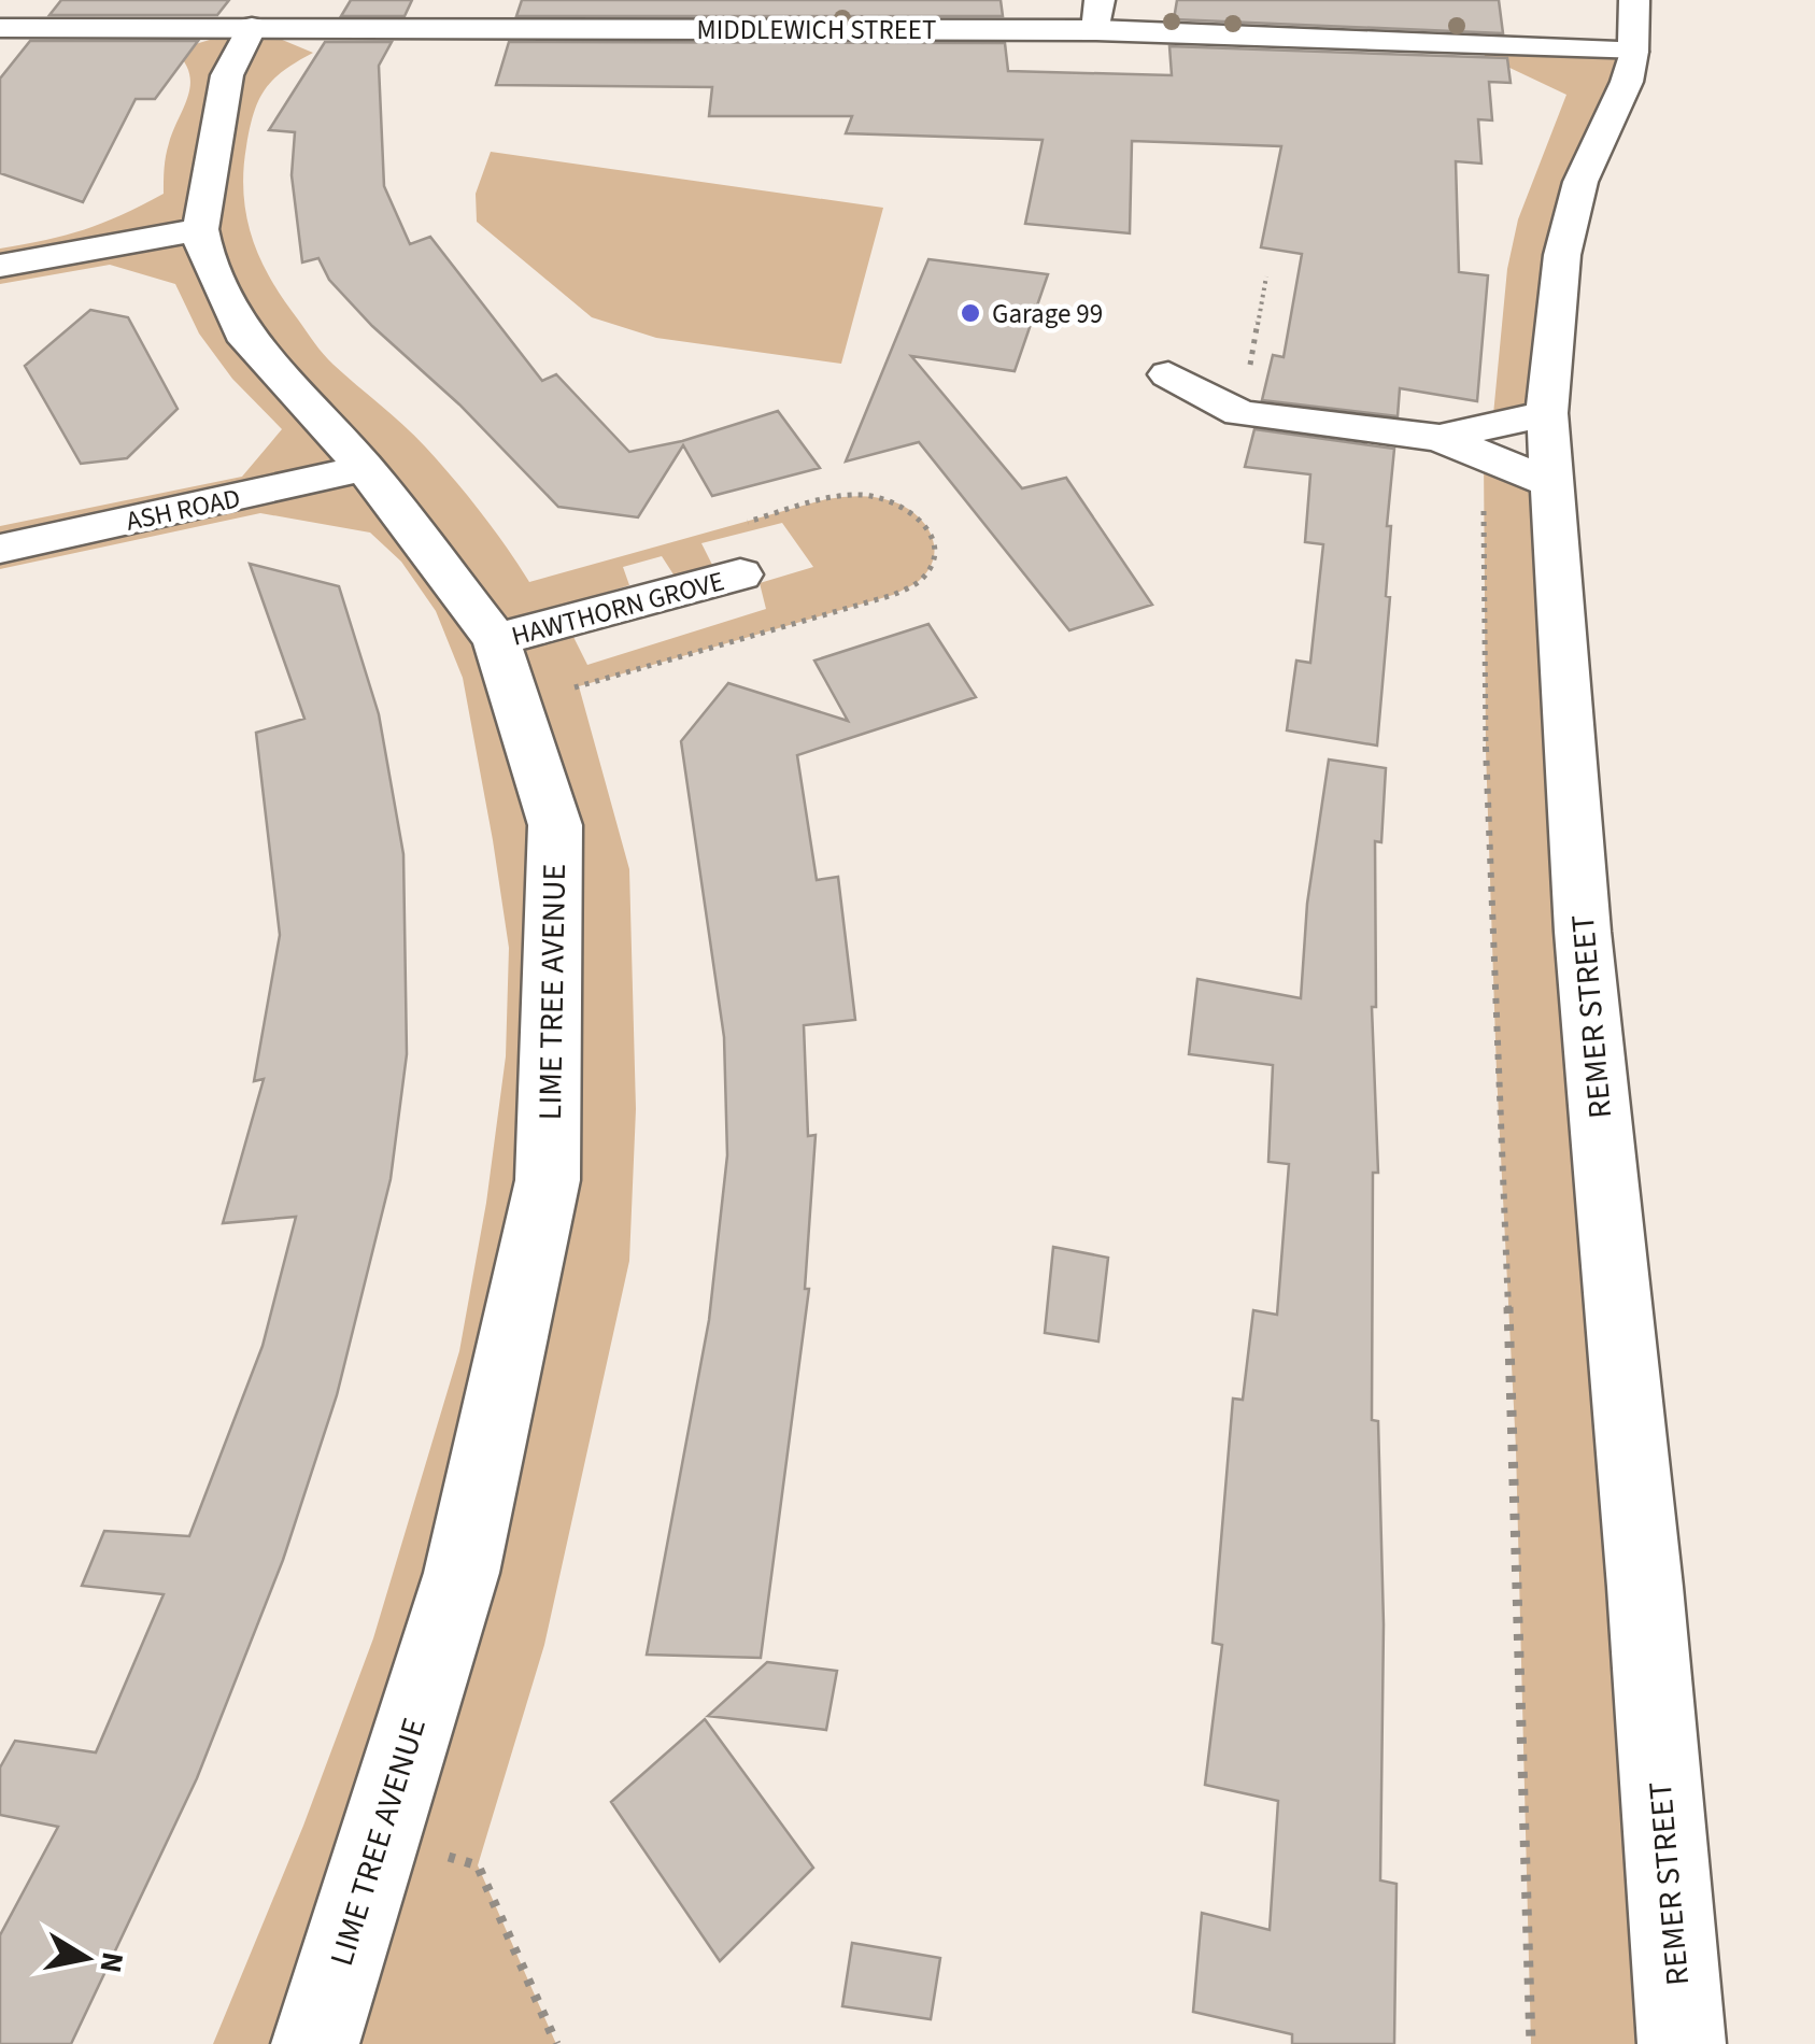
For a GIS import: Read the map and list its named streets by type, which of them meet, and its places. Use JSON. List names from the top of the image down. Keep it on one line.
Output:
{"streets":{"street":["MIDDLEWICH STREET","ASH ROAD","HAWTHORN GROVE","LIME TREE AVENUE","REMER STREET"]},"crossings":[["MIDDLEWICH STREET","LIME TREE AVENUE"],["MIDDLEWICH STREET","REMER STREET"],["ASH ROAD","LIME TREE AVENUE"],["HAWTHORN GROVE","LIME TREE AVENUE"]],"places":["Garage 99"],"north":"right"}
